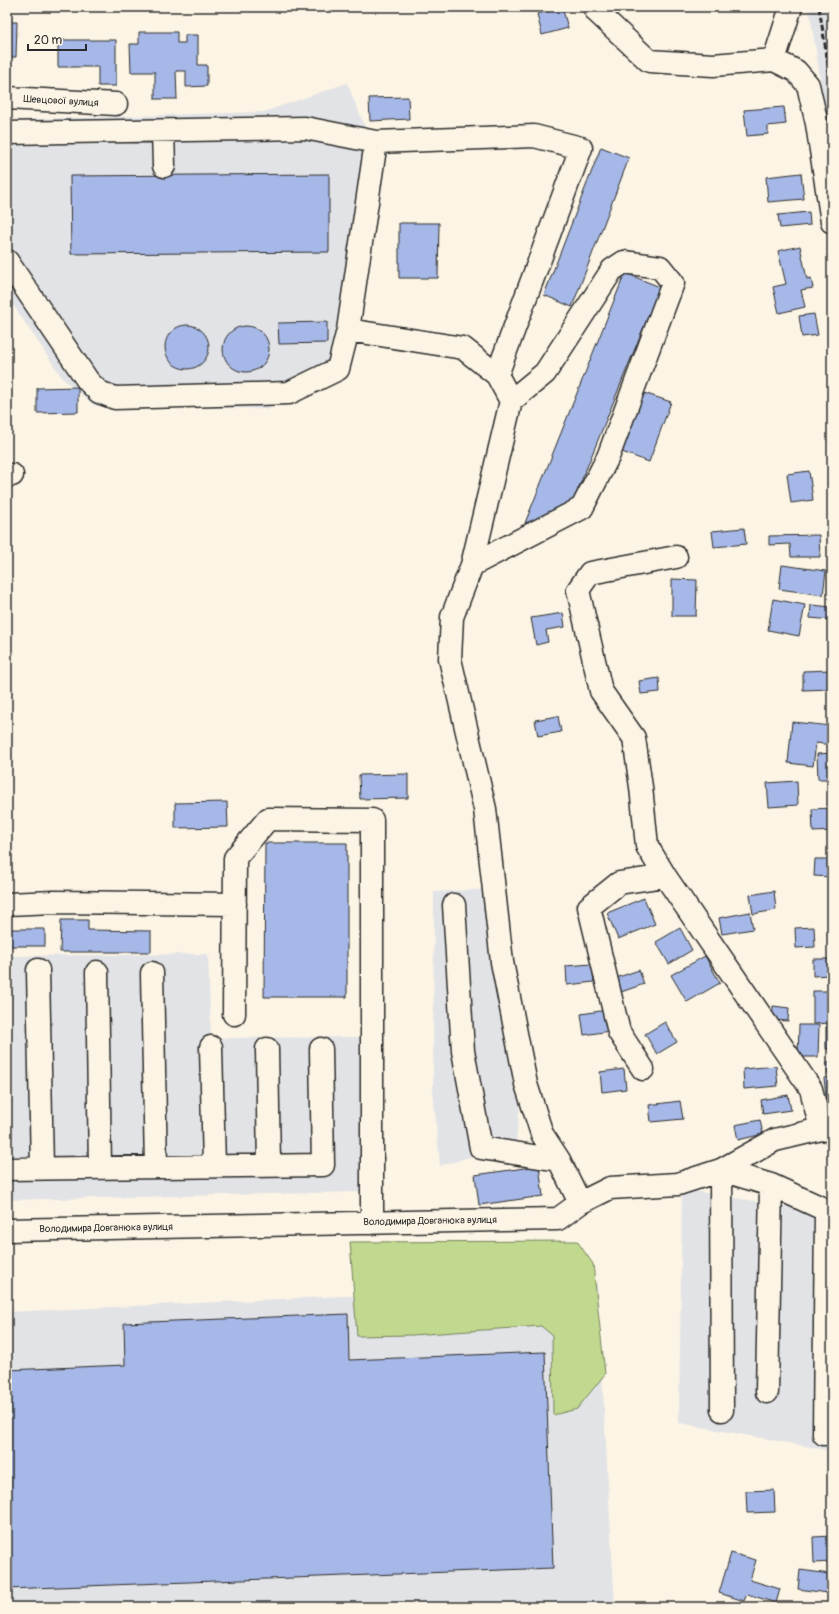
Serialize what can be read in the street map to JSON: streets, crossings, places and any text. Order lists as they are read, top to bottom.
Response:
{
  "streets": {
    "street": ["Шевцової вулиця", "Володимира Довганюка вулиця"]
  },
  "scale_bar": "20 m"
}
